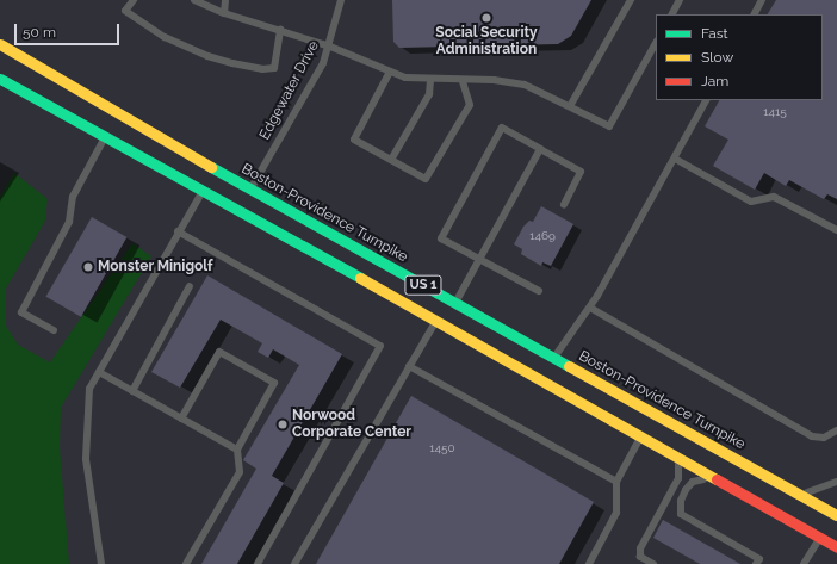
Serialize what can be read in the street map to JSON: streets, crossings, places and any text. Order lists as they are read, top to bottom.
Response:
{
  "streets": {
    "main road": ["Boston-Providence Turnpike", "US 1"],
    "lane": ["Edgewater Drive"]
  },
  "crossings": [
    ["Edgewater Drive", "Boston-Providence Turnpike"]
  ],
  "places": ["Social Security Administration", "Monster Minigolf", "Norwood Corporate Center"],
  "house_numbers": ["1415", "1469", "1450"],
  "legend": ["Fast", "Slow", "Jam"],
  "scale_bar": "50 m"
}
